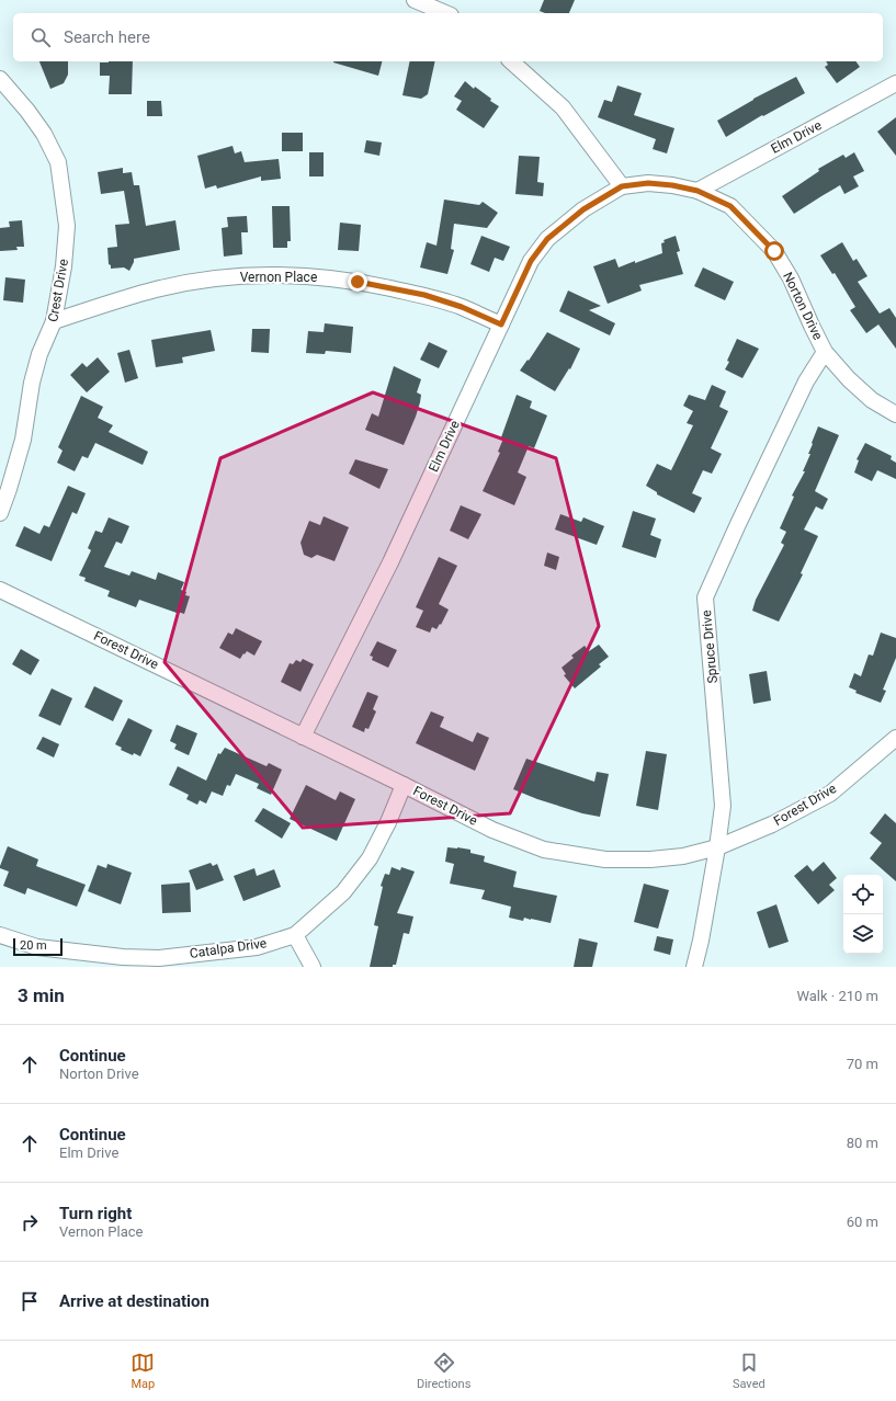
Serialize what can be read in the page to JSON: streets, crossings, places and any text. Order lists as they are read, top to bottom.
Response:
{
  "streets": {
    "street": [
      "Elm Drive",
      "Vernon Place",
      "Crest Drive",
      "Norton Drive",
      "Spruce Drive",
      "Forest Drive",
      "Catalpa Drive"
    ]
  },
  "crossings": [
    ["Elm Drive", "Vernon Place"],
    ["Elm Drive", "Norton Drive"],
    ["Elm Drive", "Forest Drive"],
    ["Vernon Place", "Crest Drive"],
    ["Norton Drive", "Spruce Drive"],
    ["Spruce Drive", "Forest Drive"],
    ["Forest Drive", "Catalpa Drive"]
  ],
  "scale_bar": "20 m",
  "page": {
    "search": "Search here",
    "scale": "20 m",
    "heading": ["3 min", "Walk · 210 m"],
    "list": [
      ["Continue", "Norton Drive", "70 m"],
      ["Continue", "Elm Drive", "80 m"],
      ["Turn right", "Vernon Place", "60 m"],
      "Arrive at destination"
    ],
    "nav": ["Map", "Directions", "Saved"]
  }
}
